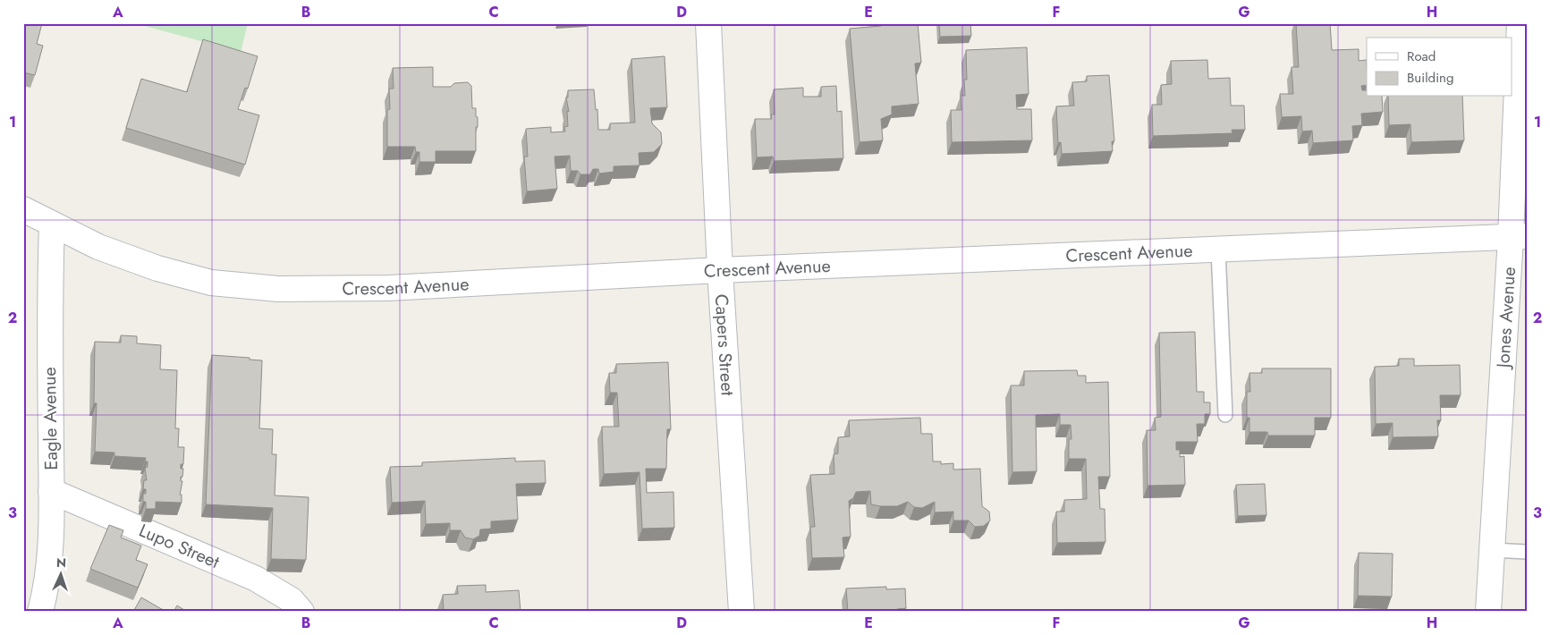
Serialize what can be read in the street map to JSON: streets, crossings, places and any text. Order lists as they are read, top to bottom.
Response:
{
  "streets": {
    "street": [
      "Crescent Avenue",
      "Jones Avenue",
      "Capers Street",
      "Eagle Avenue",
      "Lupo Street"
    ]
  },
  "crossings": [
    ["Crescent Avenue", "Jones Avenue"],
    ["Crescent Avenue", "Capers Street"],
    ["Crescent Avenue", "Eagle Avenue"],
    ["Eagle Avenue", "Lupo Street"]
  ],
  "legend": ["Road", "Building"],
  "north": "top",
  "grid": {
    "columns": [
      "A",
      "B",
      "C",
      "D",
      "E",
      "F",
      "G",
      "H"
    ],
    "rows": ["1", "2", "3"]
  }
}
